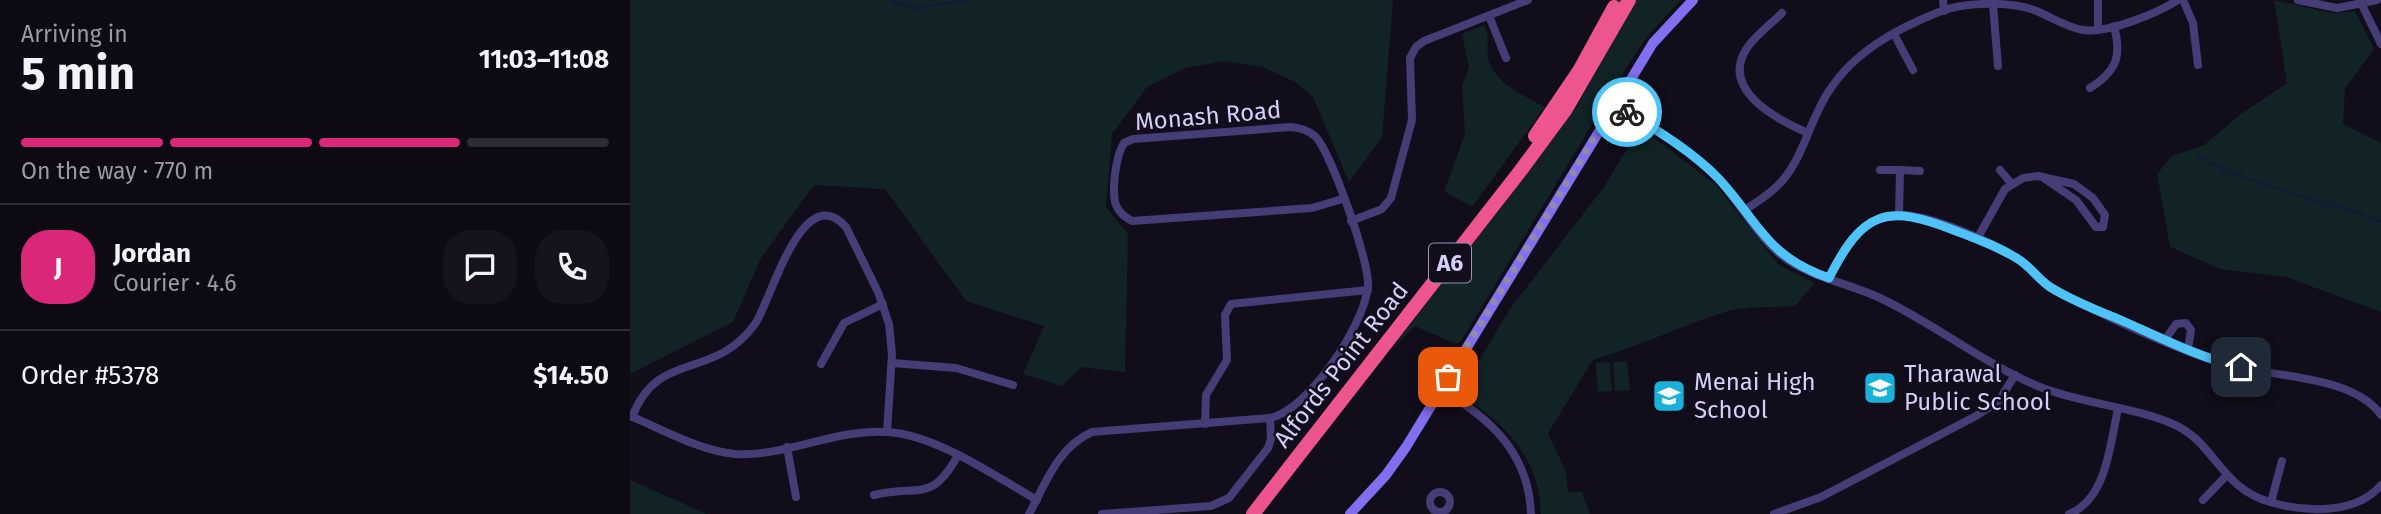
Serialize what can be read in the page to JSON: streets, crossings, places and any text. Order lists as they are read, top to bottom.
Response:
{
  "streets": {
    "highway": ["A6", "Alfords Point Road"],
    "street": ["Monash Road"]
  },
  "places": {
    "school or university": ["Tharawal Public School", "Menai High School"]
  },
  "page": {
    "heading": ["5 min", "Arriving in", "11:03–11:08"],
    "panel": [
      "Jordan",
      "Courier · 4.6",
      "Order #5378",
      "$14.50"
    ],
    "bar": "On the way · 770 m",
    "round": "J"
  }
}
